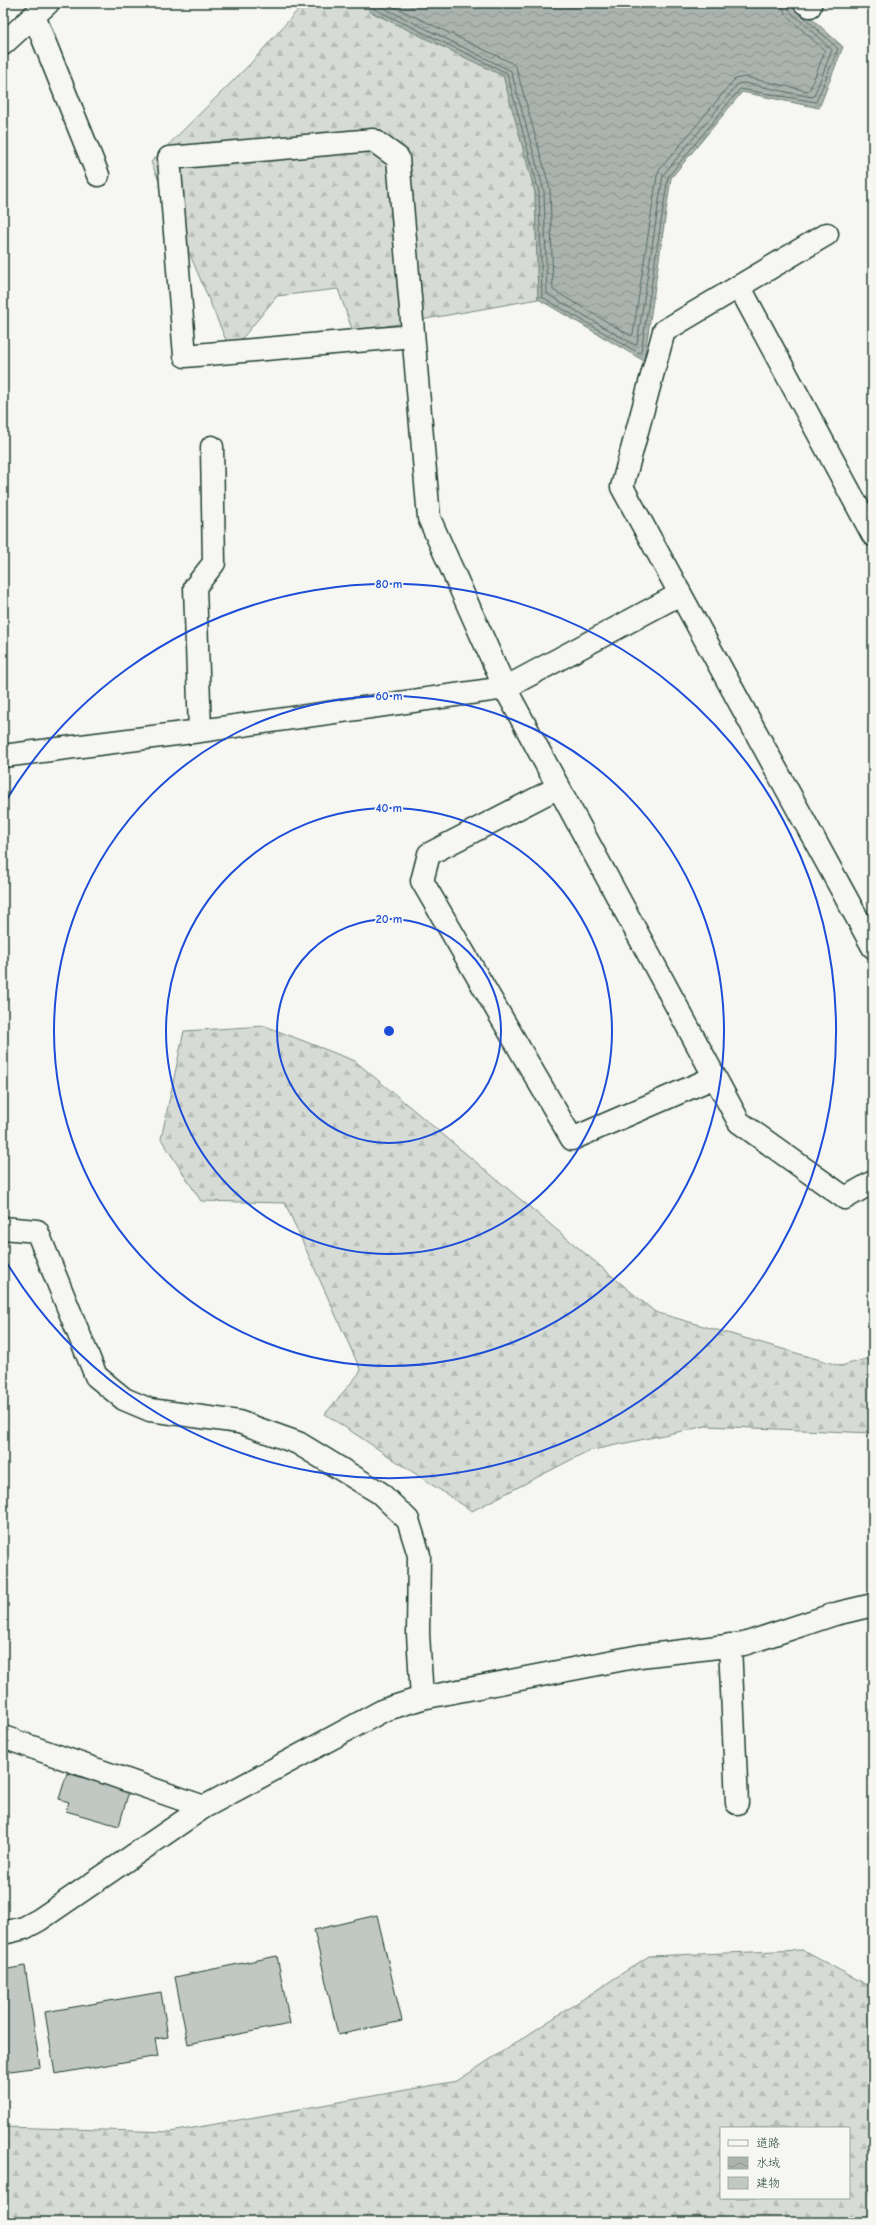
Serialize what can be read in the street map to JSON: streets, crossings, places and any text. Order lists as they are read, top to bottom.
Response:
{
  "legend": ["道路", "水域", "建物"],
  "rings": [
    "80 m",
    "60 m",
    "40 m",
    "20 m"
  ]
}
